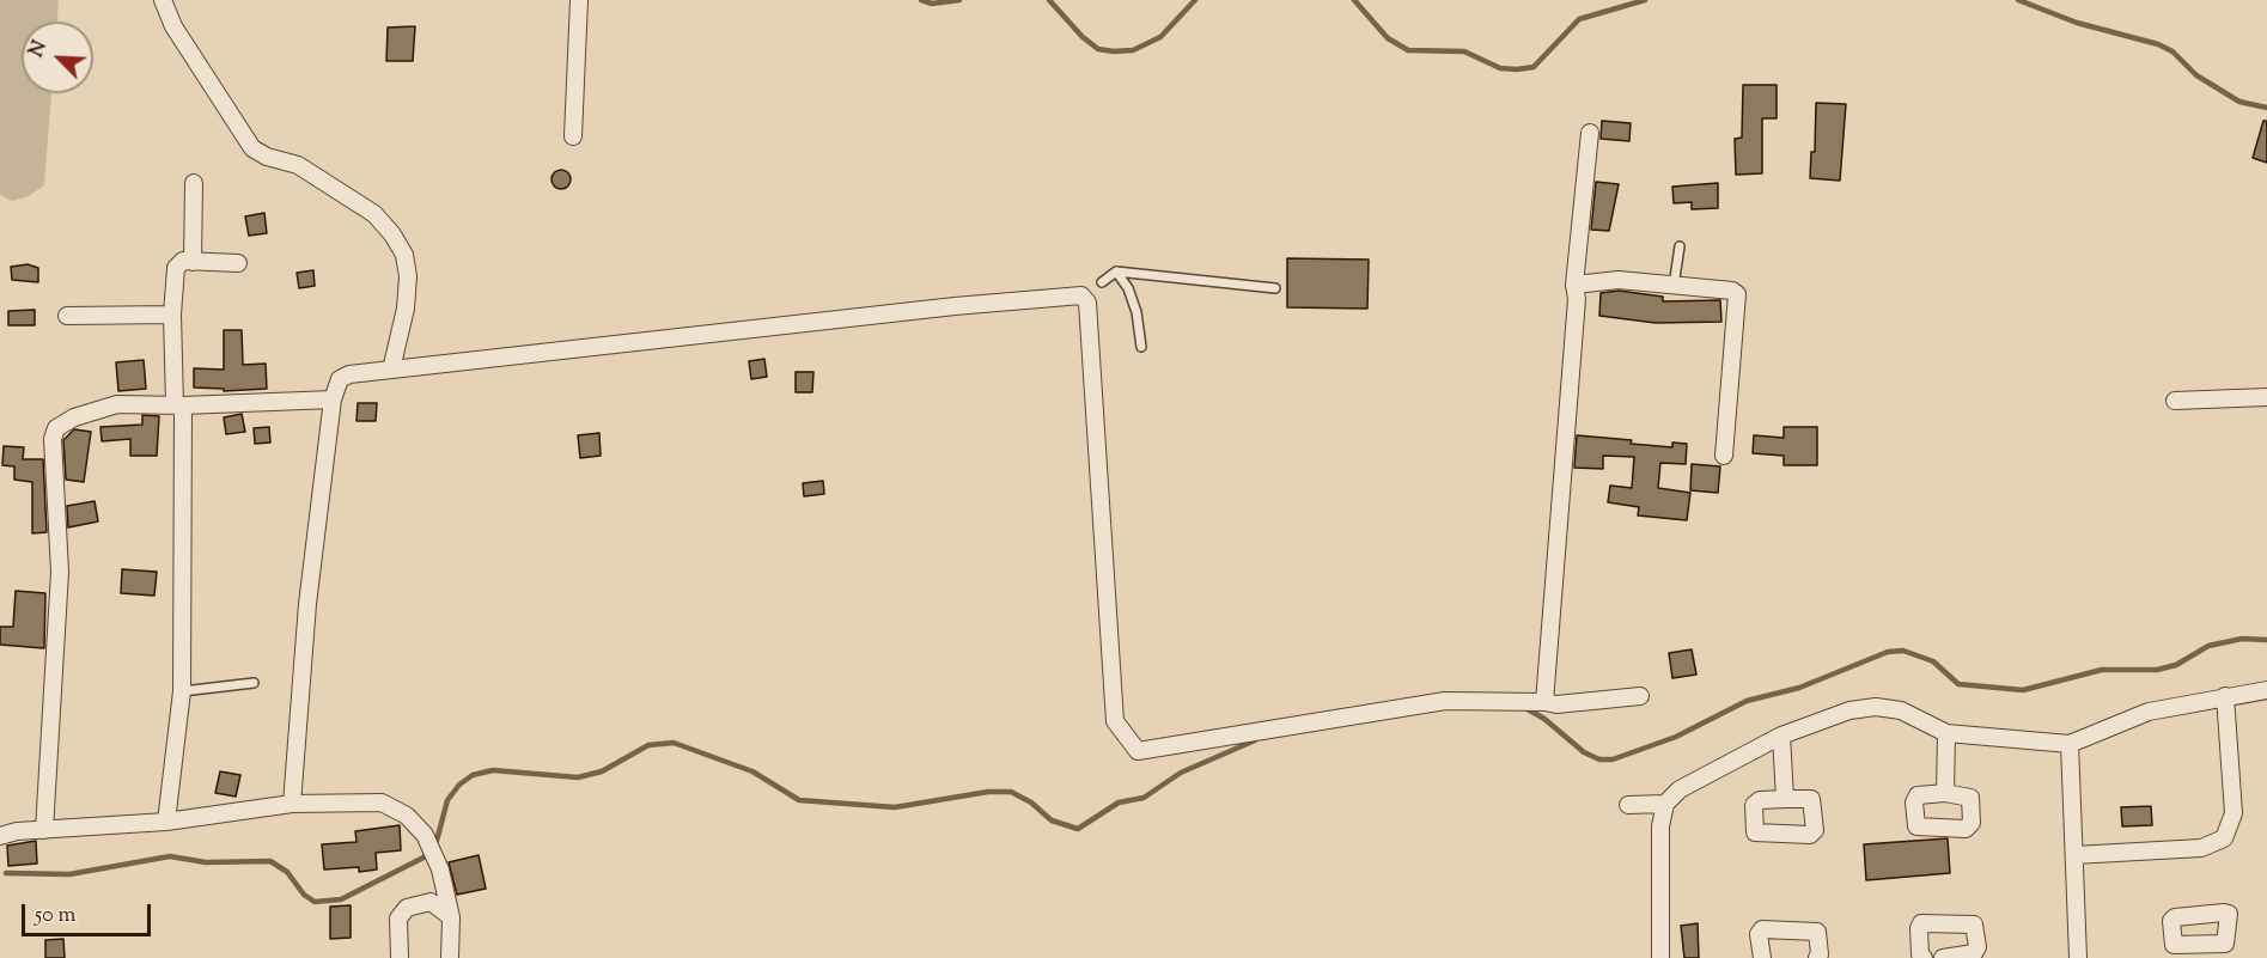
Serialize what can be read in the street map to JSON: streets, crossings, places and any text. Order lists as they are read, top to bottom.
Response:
{
  "scale_bar": "50 m",
  "north": "top left"
}
